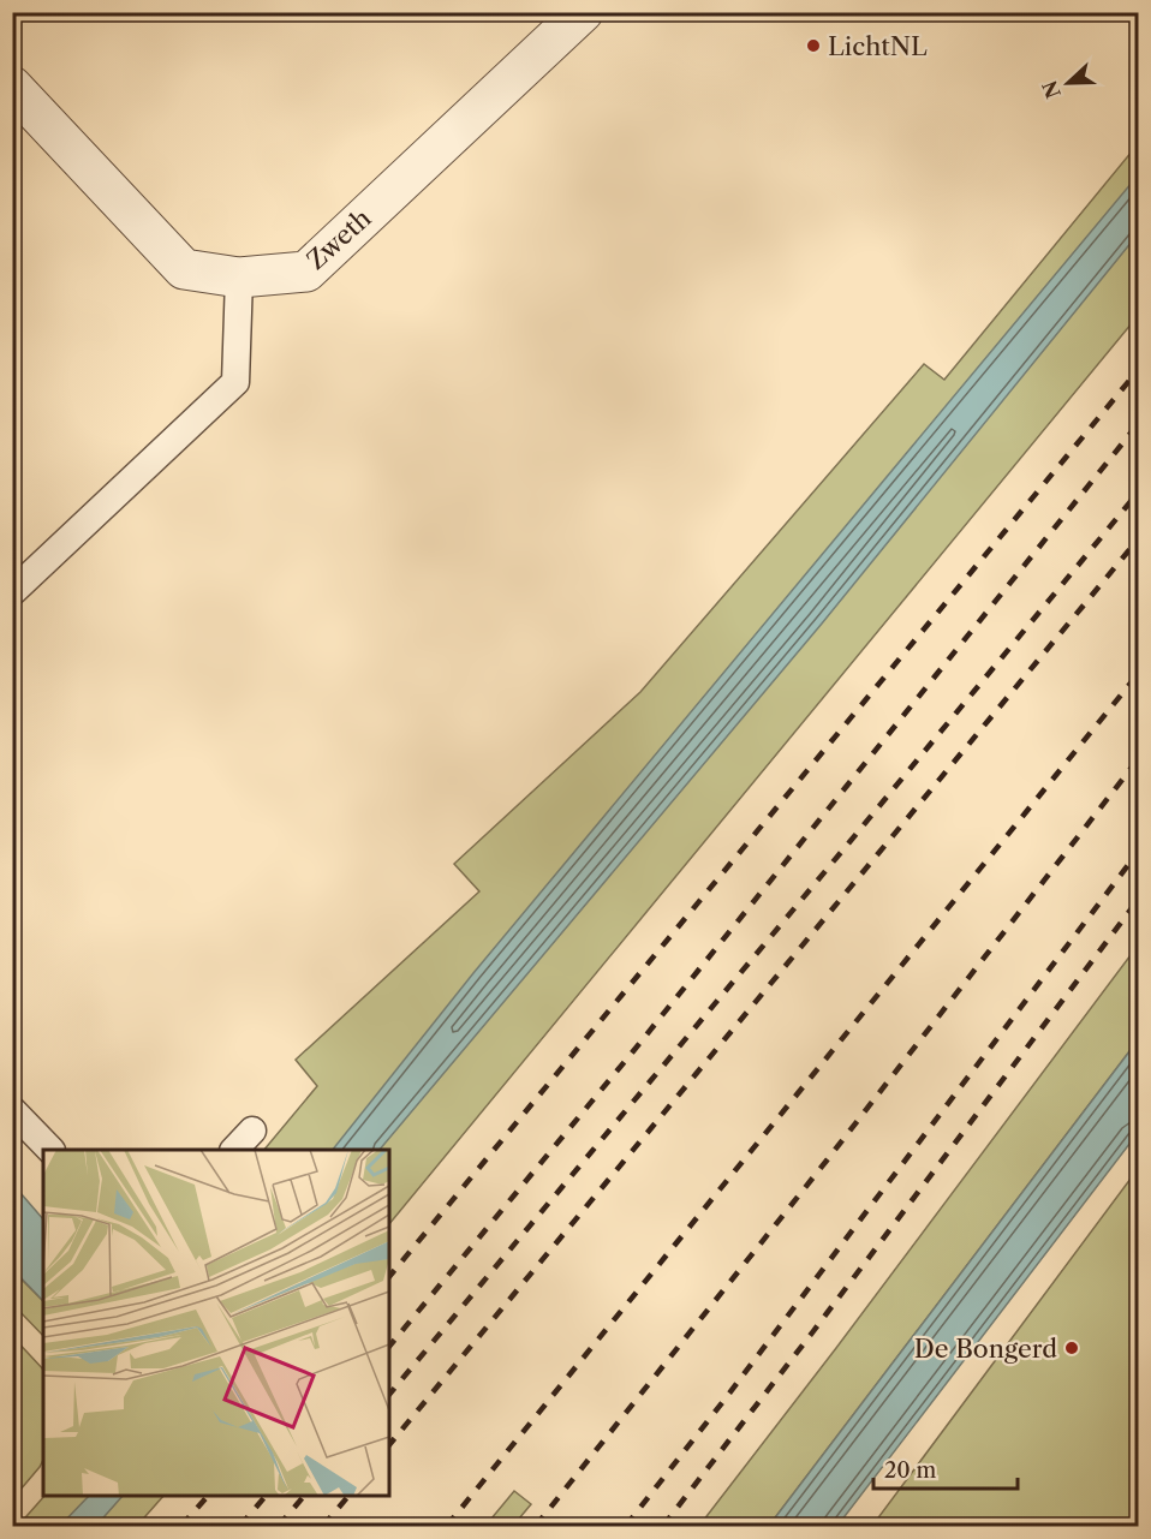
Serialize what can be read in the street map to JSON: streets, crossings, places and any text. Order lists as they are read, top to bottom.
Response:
{
  "streets": {
    "street": ["Zweth"]
  },
  "places": ["LichtNL", "De Bongerd"],
  "scale_bar": "20 m",
  "north": "left"
}
